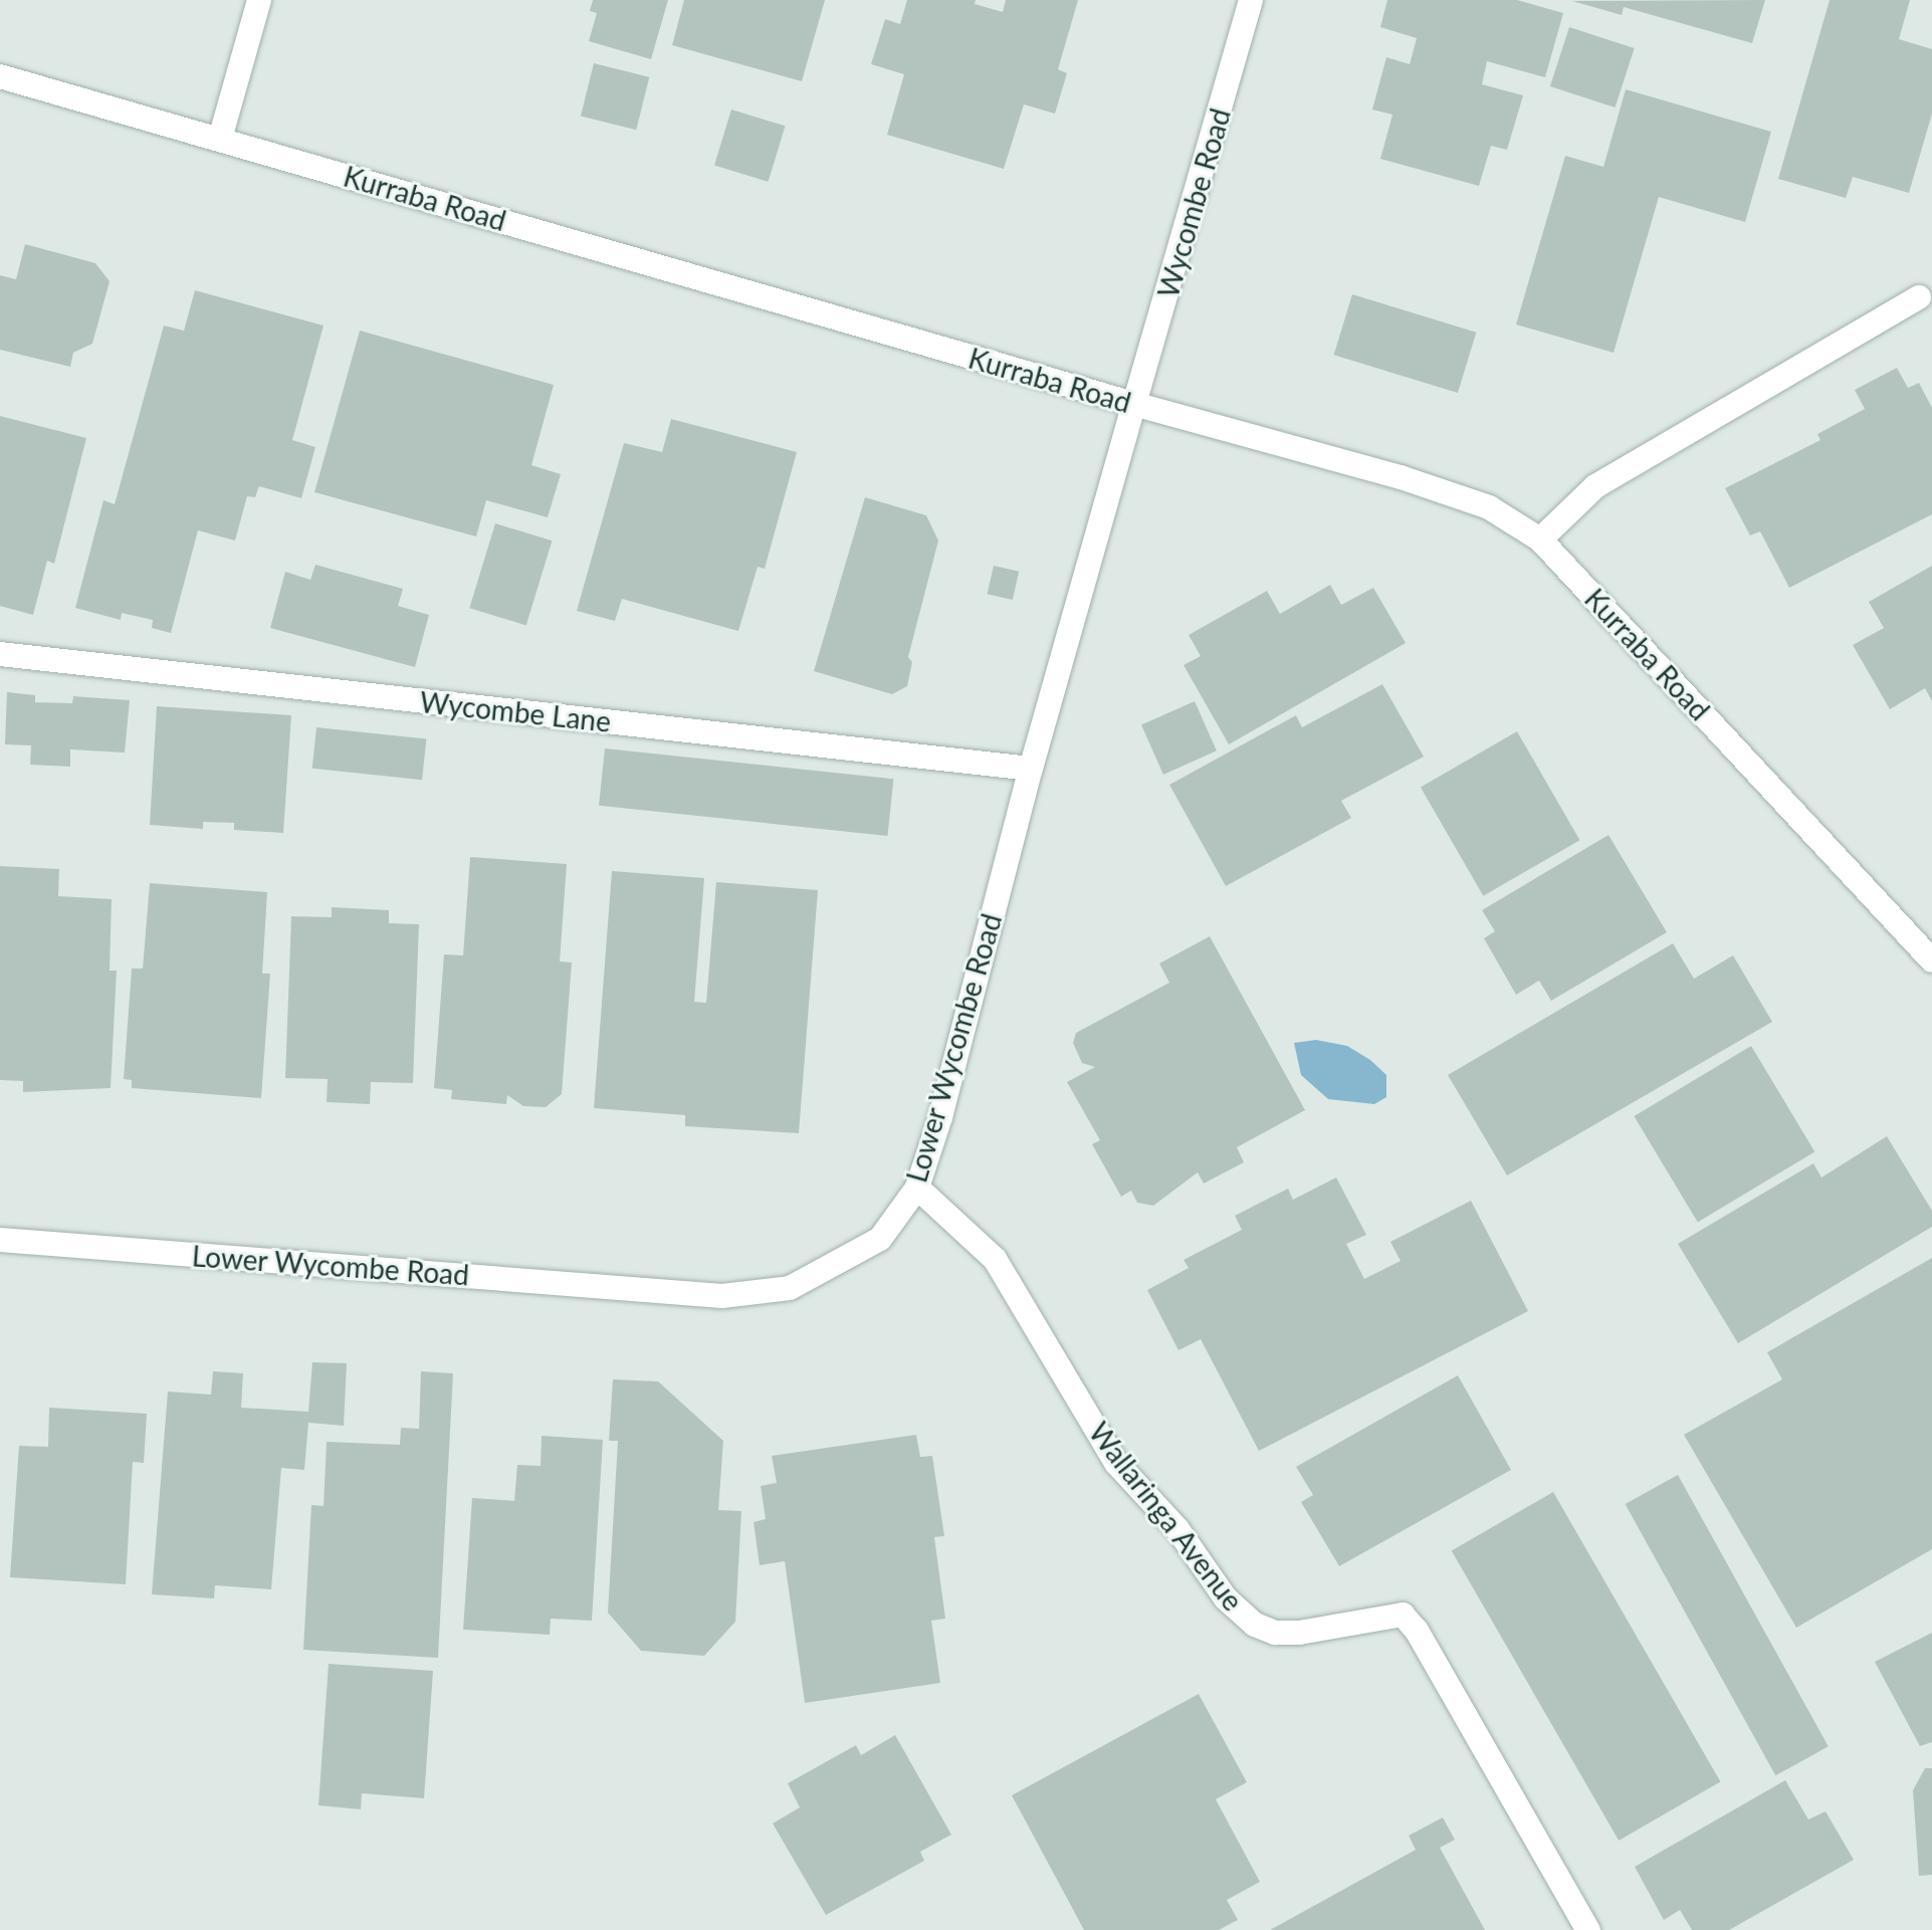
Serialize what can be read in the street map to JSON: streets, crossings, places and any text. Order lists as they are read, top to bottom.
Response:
{
  "streets": {
    "street": [
      "Kurraba Road",
      "Wycombe Road",
      "Wycombe Lane",
      "Lower Wycombe Road",
      "Wallaringa Avenue"
    ]
  },
  "crossings": [
    ["Kurraba Road", "Wycombe Road"],
    ["Kurraba Road", "Lower Wycombe Road"],
    ["Wycombe Road", "Lower Wycombe Road"],
    ["Wycombe Lane", "Lower Wycombe Road"],
    ["Lower Wycombe Road", "Wallaringa Avenue"]
  ]
}
